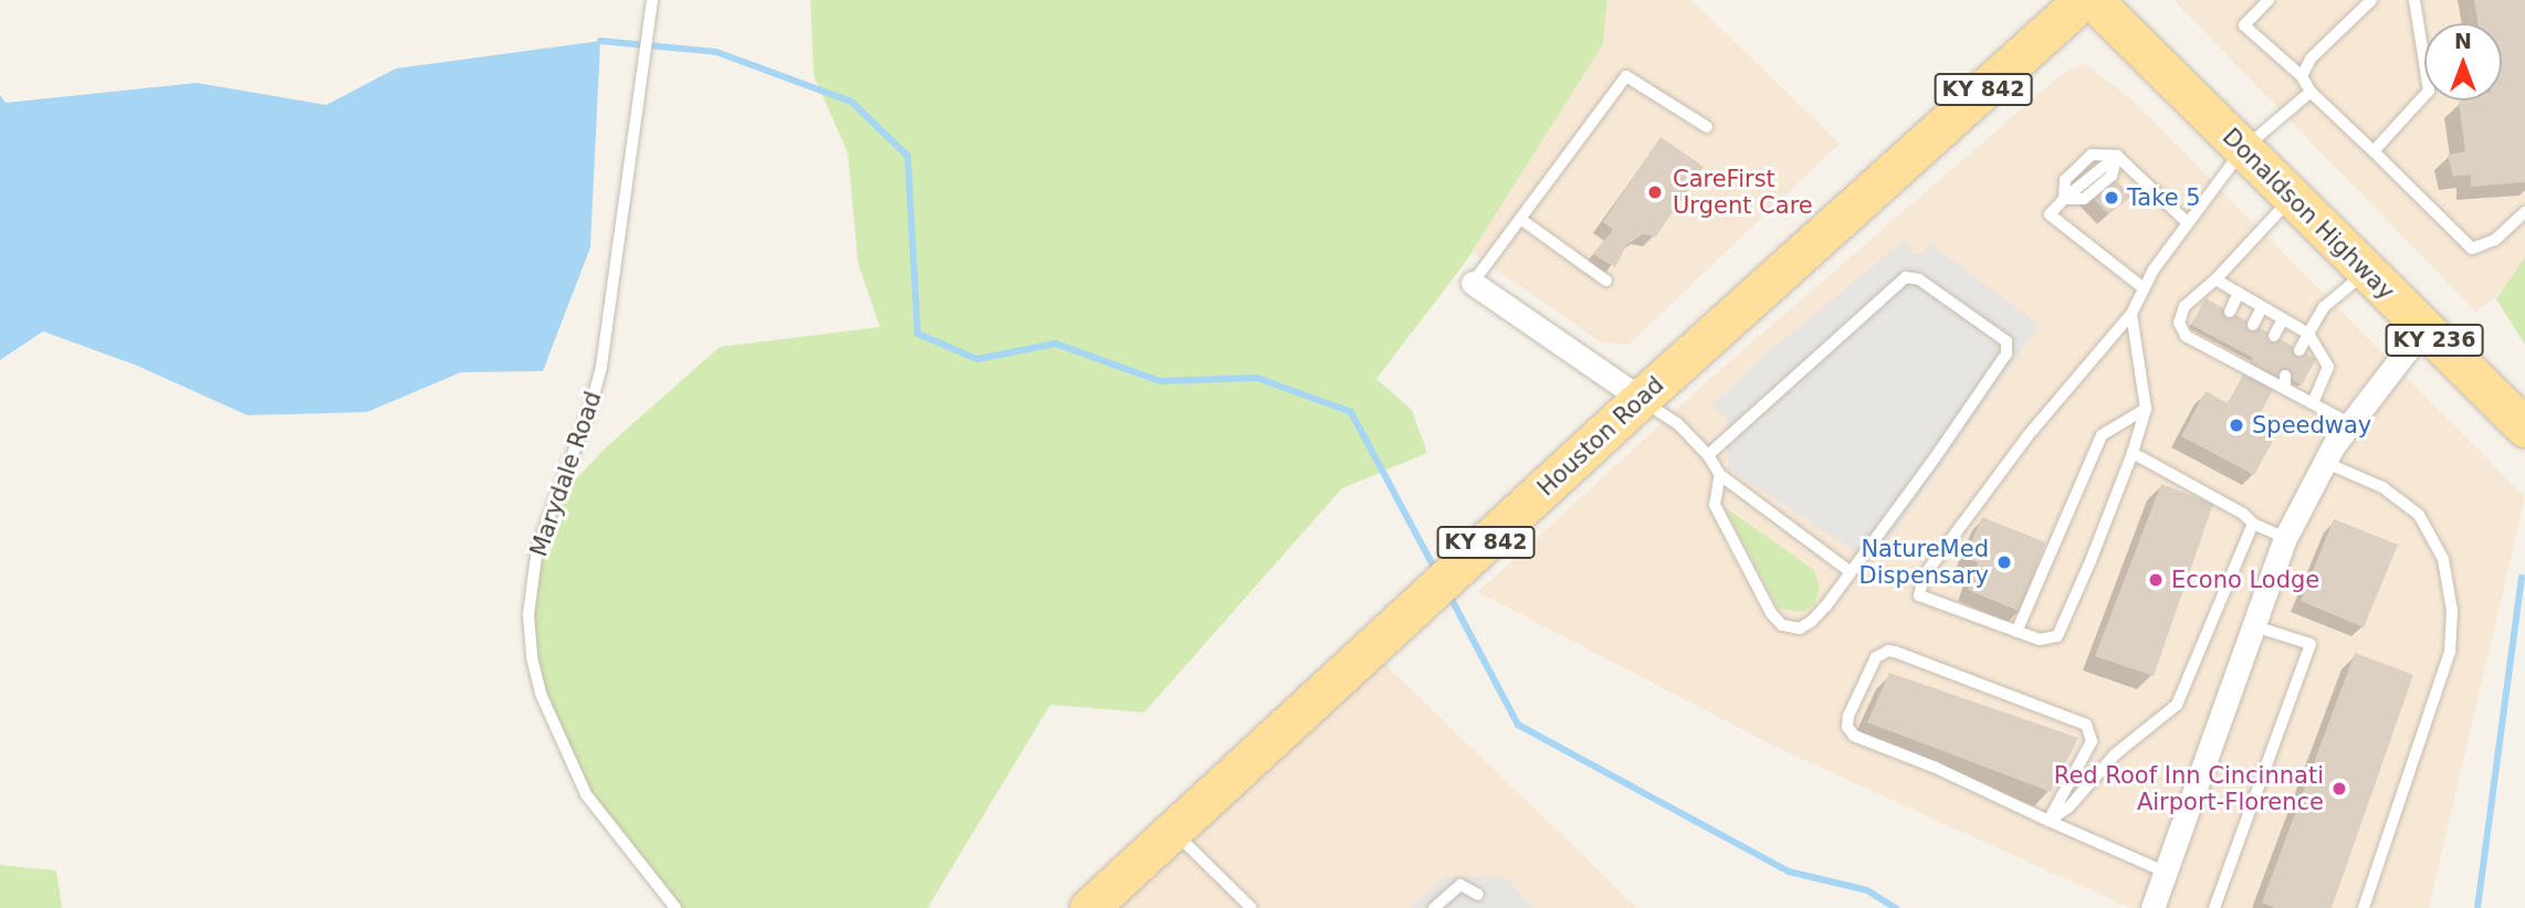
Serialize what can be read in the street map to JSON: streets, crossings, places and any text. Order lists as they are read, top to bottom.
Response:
{
  "streets": {
    "main road": [
      "KY 842",
      "Donaldson Highway",
      "KY 236",
      "Houston Road"
    ],
    "lane": ["Marydale Road"]
  },
  "places": [
    "CareFirst Urgent Care",
    "Take 5",
    "Speedway",
    "NatureMed Dispensary",
    "Econo Lodge",
    "Red Roof Inn Cincinnati Airport-Florence"
  ],
  "north": "top"
}
